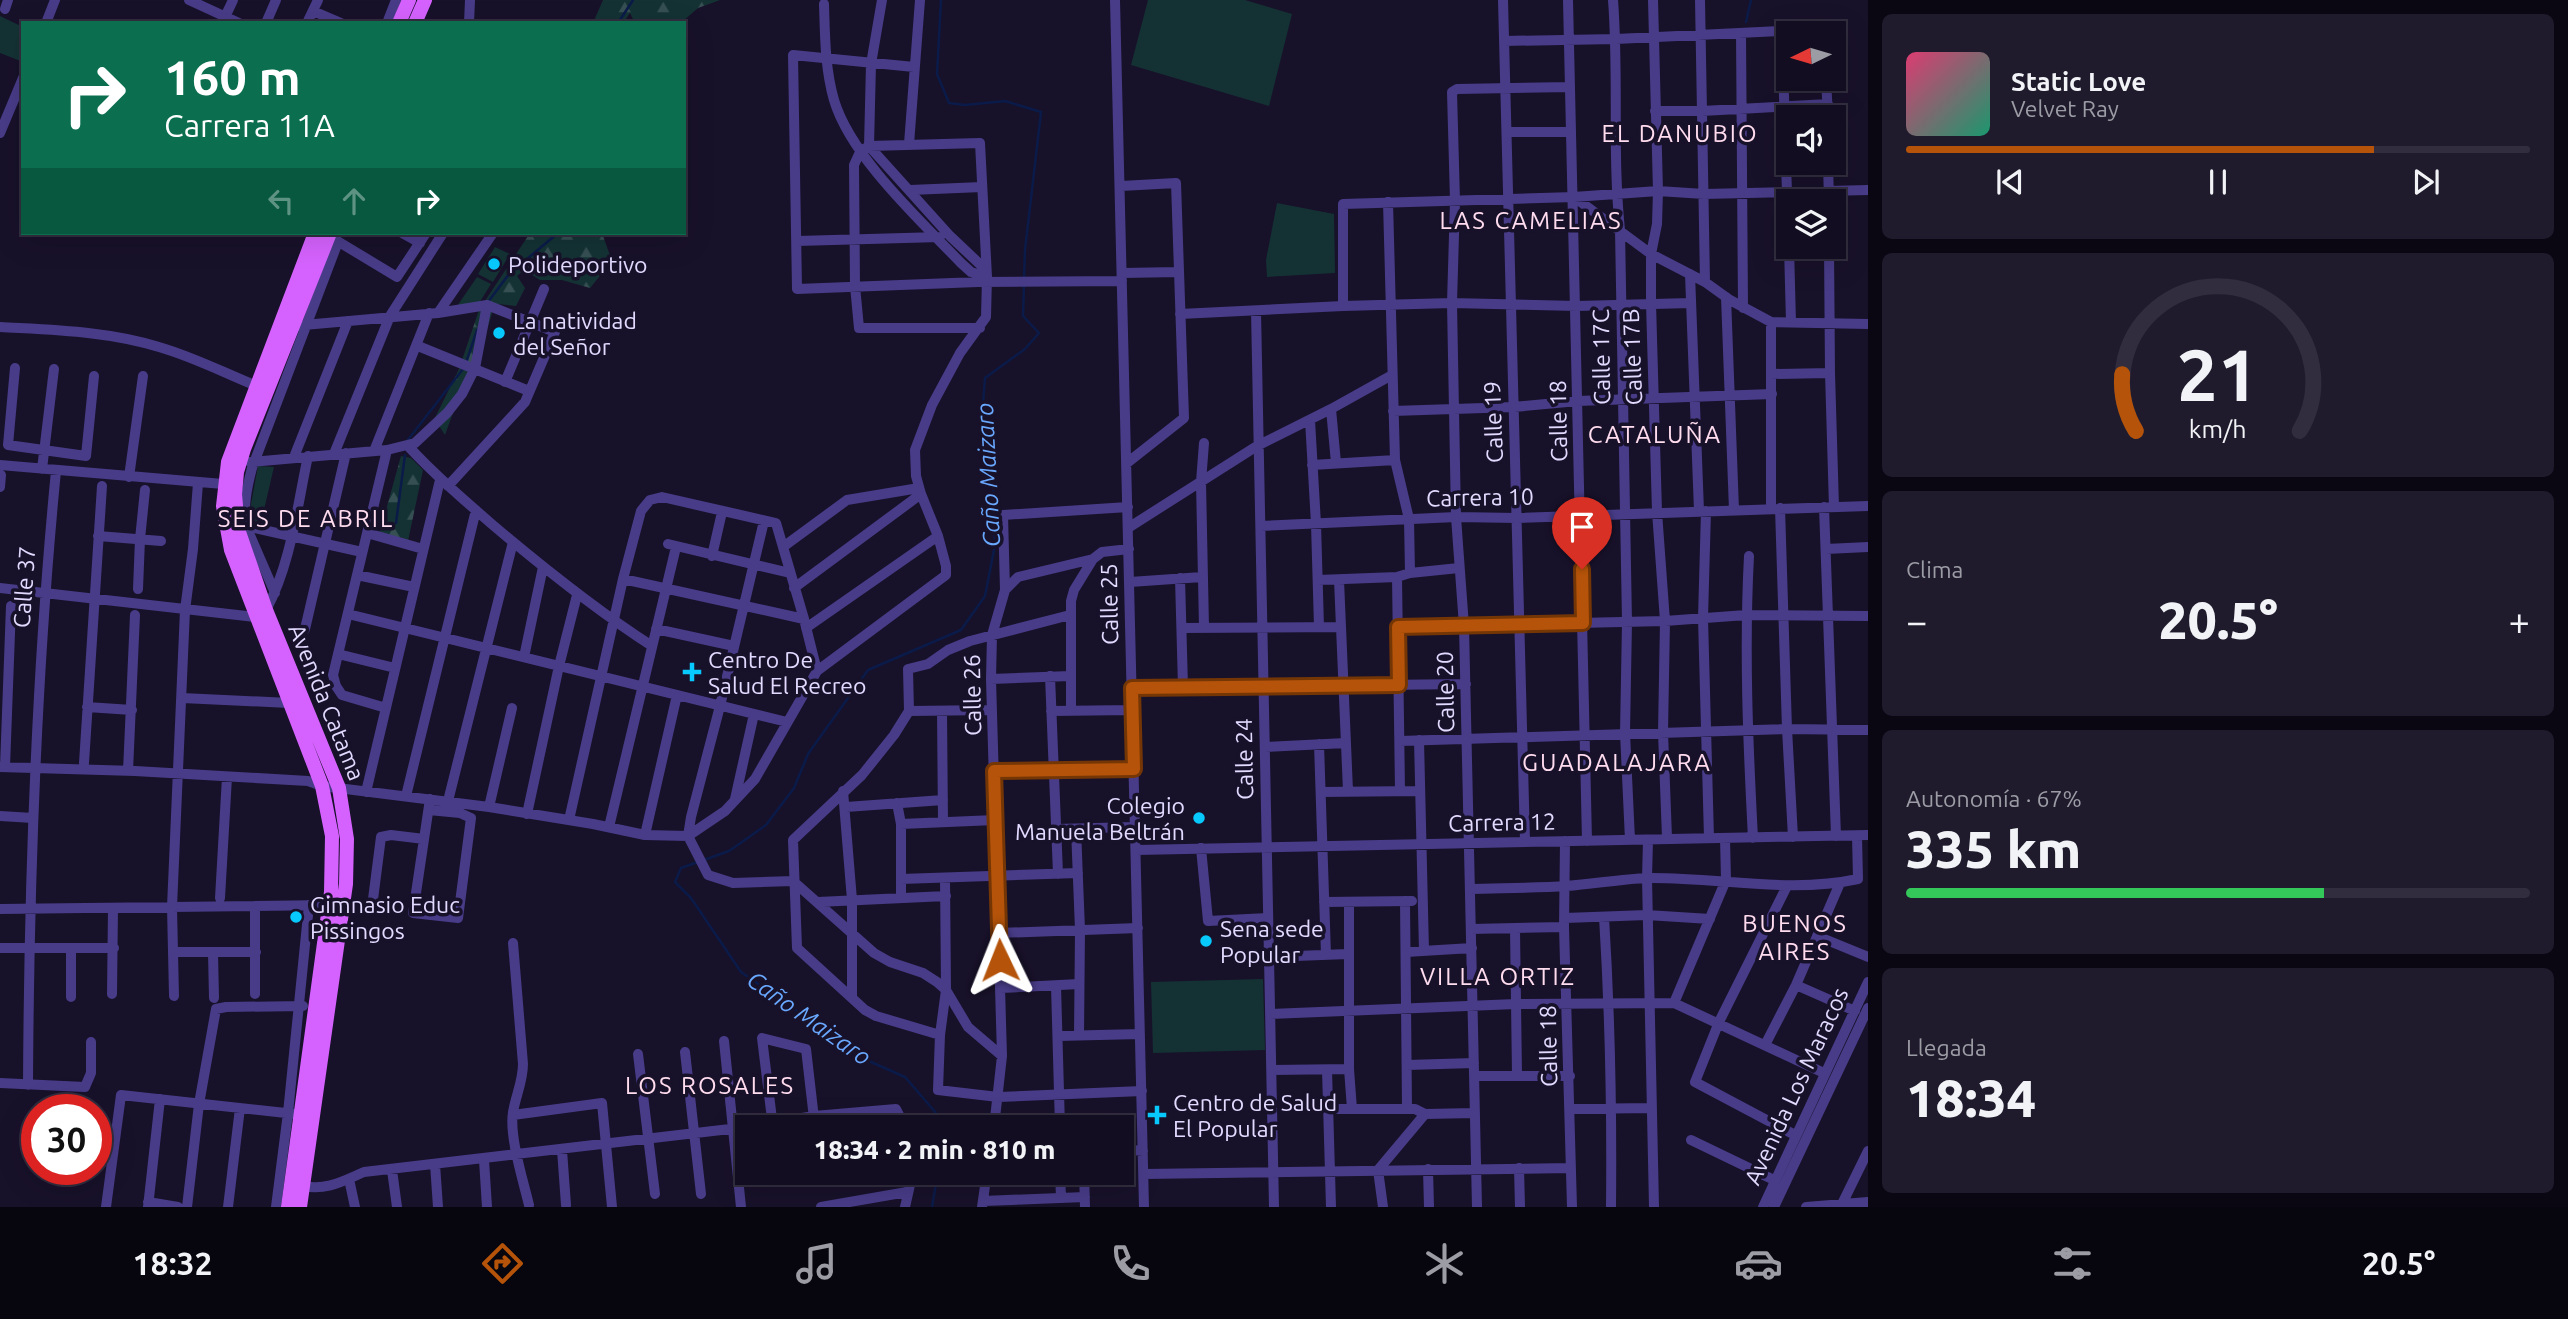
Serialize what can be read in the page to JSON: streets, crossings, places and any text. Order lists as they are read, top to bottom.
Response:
{
  "streets": {
    "main road": ["Avenida Catama"],
    "street": [
      "Calle 17C",
      "Calle 17B",
      "Calle 18",
      "Calle 19",
      "Carrera 10",
      "Calle 37",
      "Calle 25",
      "Calle 20",
      "Calle 26",
      "Calle 24",
      "Carrera 12",
      "Avenida Los Maracos"
    ]
  },
  "crossings": [
    ["Calle 17C", "Carrera 10"],
    ["Calle 17C", "Carrera 12"],
    ["Calle 17B", "Carrera 10"],
    ["Calle 17B", "Carrera 12"],
    ["Calle 18", "Carrera 10"],
    ["Calle 18", "Carrera 12"],
    ["Calle 19", "Carrera 10"],
    ["Calle 19", "Calle 20"],
    ["Calle 19", "Carrera 12"],
    ["Carrera 10", "Calle 20"],
    ["Carrera 10", "Calle 24"],
    ["Calle 25", "Calle 26"],
    ["Calle 25", "Carrera 12"],
    ["Calle 20", "Carrera 12"],
    ["Calle 24", "Carrera 12"]
  ],
  "districts": [
    "EL DANUBIO",
    "LAS CAMELIAS",
    "CATALUÑA",
    "SEIS DE ABRIL",
    "GUADALAJARA",
    "BUENOS AIRES",
    "VILLA ORTIZ",
    "LOS ROSALES"
  ],
  "water": ["Caño Maizaro"],
  "places": {
    "other": [
      "Polideportivo",
      "La natividad del Señor",
      "Colegio Manuela Beltrán",
      "Gimnasio Educ Pissingos",
      "Sena sede Popular"
    ],
    "health": ["Centro De Salud El Recreo", "Centro de Salud El Popular"]
  },
  "north": "left",
  "page": {
    "turn": ["160 m", "Carrera 11A"],
    "song": ["Static Love", "Velvet Ray"],
    "tile": [
      "Clima",
      ["Autonomía · 67%", "335 km"],
      ["Llegada", "18:34"]
    ],
    "heat": ["−", "20.5°", "+"],
    "limit": "30",
    "trip": "18:34 · 2 min · 810 m",
    "tabs": ["18:32", "20.5°"],
    "gauge": ["21", "km/h"]
  }
}
